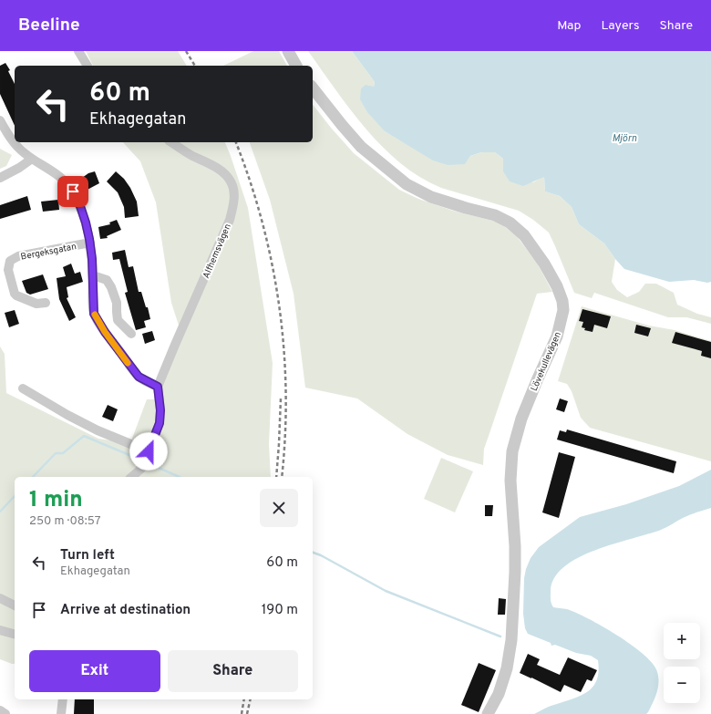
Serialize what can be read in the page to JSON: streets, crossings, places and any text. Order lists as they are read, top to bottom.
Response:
{
  "streets": {
    "street": ["Bergeksgatan", "Alfhemsvägen", "Lövekullevägen"]
  },
  "water": ["Mjörn"],
  "page": {
    "header": "Beeline",
    "nav": ["Map", "Layers", "Share"],
    "turn": ["60 m", "Ekhagegatan"],
    "heading": ["1 min", "250 m · 08:57"],
    "list": [
      {
        "name": "Turn left",
        "note": "Ekhagegatan",
        "value": "60 m"
      },
      {
        "name": "Arrive at destination",
        "value": "190 m"
      }
    ],
    "map_buttons": ["+", "−"],
    "buttons": ["Exit", "Share"]
  }
}
